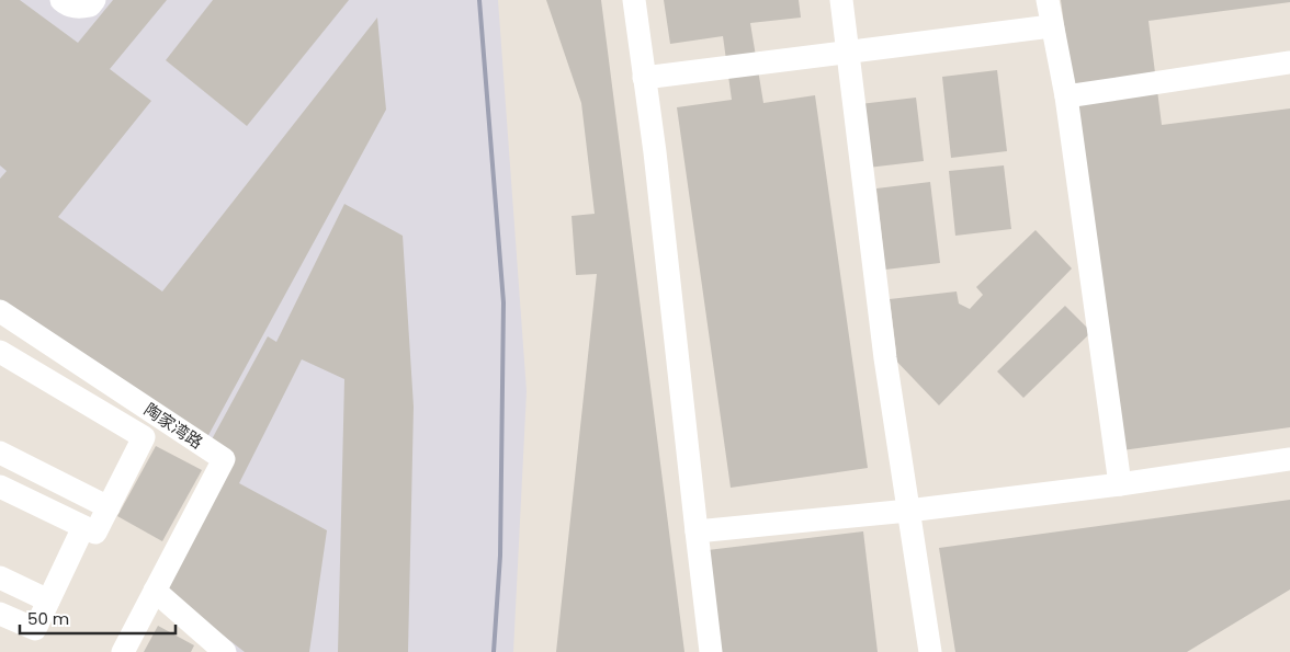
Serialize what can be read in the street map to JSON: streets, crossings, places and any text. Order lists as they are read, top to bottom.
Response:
{
  "streets": {
    "street": ["陶家湾路"]
  },
  "scale_bar": "50 m"
}
